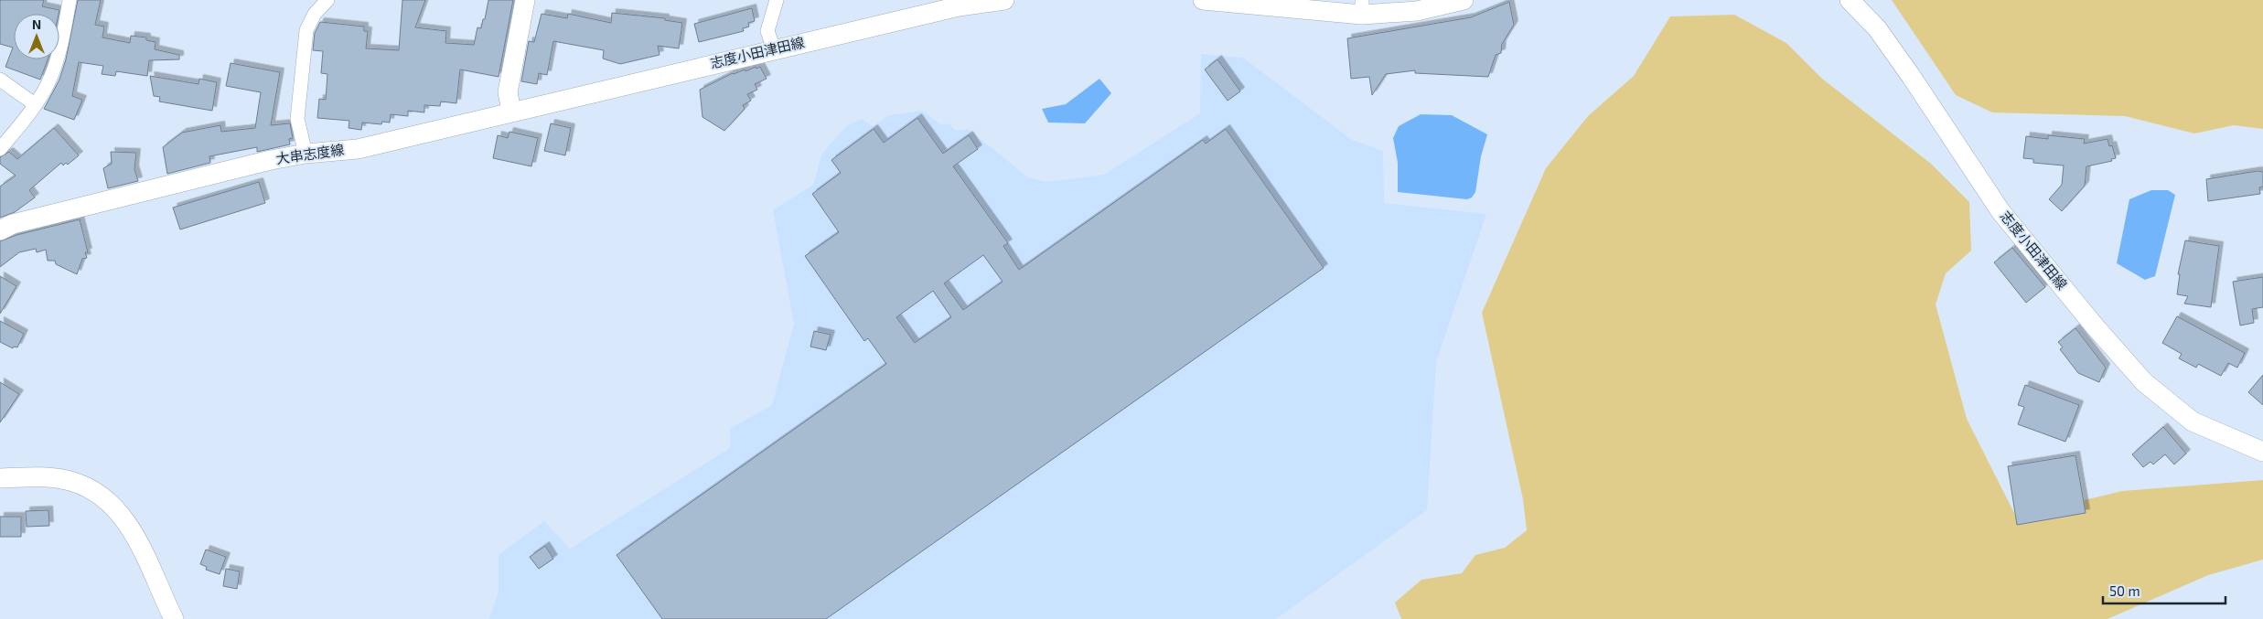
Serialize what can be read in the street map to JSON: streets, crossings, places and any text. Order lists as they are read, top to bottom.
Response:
{
  "streets": {
    "main road": ["志度小田津田線", "大串志度線"]
  },
  "crossings": [
    ["志度小田津田線", "大串志度線"]
  ],
  "scale_bar": "50 m",
  "north": "top"
}
